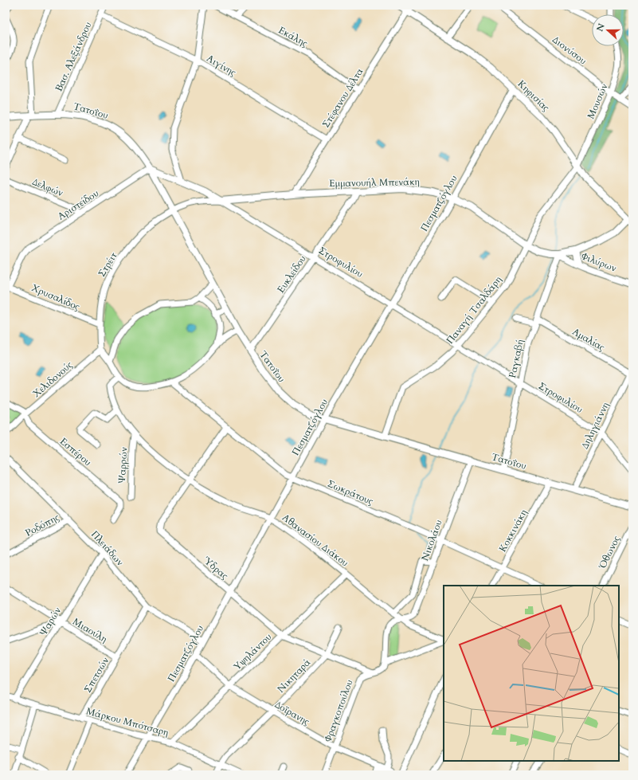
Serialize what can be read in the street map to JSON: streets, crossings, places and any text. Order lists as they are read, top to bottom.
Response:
{
  "streets": {
    "main road": [
      "Κηφισίας",
      "Τατοΐου",
      "Εμμανουήλ Μπενάκη",
      "Στροφυλίου"
    ],
    "street": [
      "Εκάλης",
      "Διονύσου",
      "Βασ. Αλεξάνδρου",
      "Αιγίνης",
      "Στέφανου Δέλτα",
      "Μουσών",
      "Δελφών",
      "Πεσματζόγλου",
      "Αριστείδου",
      "Φιλύρων",
      "Στρέιτ",
      "Ευκλείδου",
      "Χρυσαλίδος",
      "Παναγή Τσαλδάρη",
      "Αμαλίας",
      "Ραγκαβή",
      "Χελιδονούς",
      "Δηληγιάννη",
      "Εσπέρου",
      "Ψαρρών",
      "Σωκράτους",
      "Ροδόπης",
      "Κοκκινάκη",
      "Αθανασίου Διάκου",
      "Νικολάου",
      "Πλειάδων",
      "Όθωνος",
      "Ύδρας",
      "Ψαρών",
      "Μιαούλη",
      "Υψηλάντου",
      "Σπετσών",
      "Νικηταρά",
      "Φραγκοπούλου",
      "Δοϊρανης",
      "Μάρκου Μπότσαρη"
    ]
  },
  "crossings": [
    ["Εκάλης", "Στέφανου Δέλτα"],
    ["Διονύσου", "Μουσών"],
    ["Βασ. Αλεξάνδρου", "Αιγίνης"],
    ["Βασ. Αλεξάνδρου", "Τατοΐου"],
    ["Αιγίνης", "Στέφανου Δέλτα"],
    ["Κηφισίας", "Στέφανου Δέλτα"],
    ["Κηφισίας", "Μουσών"],
    ["Κηφισίας", "Εμμανουήλ Μπενάκη"],
    ["Κηφισίας", "Πεσματζόγλου"],
    ["Κηφισίας", "Παναγή Τσαλδάρη"],
    ["Στέφανου Δέλτα", "Εμμανουήλ Μπενάκη"],
    ["Μουσών", "Παναγή Τσαλδάρη"],
    ["Τατοΐου", "Εμμανουήλ Μπενάκη"],
    ["Τατοΐου", "Πεσματζόγλου"],
    ["Τατοΐου", "Αριστείδου"],
    ["Τατοΐου", "Στρέιτ"],
    ["Τατοΐου", "Ευκλείδου"],
    ["Τατοΐου", "Παναγή Τσαλδάρη"],
    ["Τατοΐου", "Ραγκαβή"],
    ["Τατοΐου", "Δηληγιάννη"],
    ["Τατοΐου", "Κοκκινάκη"],
    ["Τατοΐου", "Νικολάου"],
    ["Εμμανουήλ Μπενάκη", "Πεσματζόγλου"],
    ["Εμμανουήλ Μπενάκη", "Στροφυλίου"],
    ["Εμμανουήλ Μπενάκη", "Φιλύρων"],
    ["Εμμανουήλ Μπενάκη", "Στρέιτ"],
    ["Εμμανουήλ Μπενάκη", "Ευκλείδου"],
    ["Εμμανουήλ Μπενάκη", "Παναγή Τσαλδάρη"],
    ["Εμμανουήλ Μπενάκη", "Ραγκαβή"],
    ["Δελφών", "Αριστείδου"],
    ["Πεσματζόγλου", "Στροφυλίου"],
    ["Πεσματζόγλου", "Σωκράτους"],
    ["Πεσματζόγλου", "Αθανασίου Διάκου"],
    ["Πεσματζόγλου", "Πλειάδων"],
    ["Πεσματζόγλου", "Ύδρας"],
    ["Πεσματζόγλου", "Δοϊρανης"],
    ["Πεσματζόγλου", "Μάρκου Μπότσαρη"],
    ["Αριστείδου", "Χρυσαλίδος"],
    ["Στροφυλίου", "Ευκλείδου"],
    ["Στροφυλίου", "Παναγή Τσαλδάρη"],
    ["Στροφυλίου", "Ραγκαβή"],
    ["Στροφυλίου", "Δηληγιάννη"],
    ["Φιλύρων", "Ραγκαβή"],
    ["Στρέιτ", "Χρυσαλίδος"],
    ["Στρέιτ", "Χελιδονούς"],
    ["Αμαλίας", "Ραγκαβή"],
    ["Αμαλίας", "Δηληγιάννη"],
    ["Χελιδονούς", "Εσπέρου"],
    ["Ψαρρών", "Αθανασίου Διάκου"],
    ["Σωκράτους", "Κοκκινάκη"],
    ["Σωκράτους", "Αθανασίου Διάκου"],
    ["Σωκράτους", "Νικολάου"],
    ["Σωκράτους", "Ύδρας"],
    ["Ροδόπης", "Πλειάδων"],
    ["Αθανασίου Διάκου", "Νικολάου"],
    ["Αθανασίου Διάκου", "Ύδρας"],
    ["Αθανασίου Διάκου", "Υψηλάντου"],
    ["Πλειάδων", "Ψαρών"],
    ["Πλειάδων", "Σπετσών"],
    ["Ύδρας", "Υψηλάντου"],
    ["Ύδρας", "Νικηταρά"],
    ["Ύδρας", "Φραγκοπούλου"],
    ["Ψαρών", "Μιαούλη"],
    ["Ψαρών", "Μάρκου Μπότσαρη"],
    ["Μιαούλη", "Σπετσών"],
    ["Υψηλάντου", "Δοϊρανης"],
    ["Υψηλάντου", "Μάρκου Μπότσαρη"],
    ["Σπετσών", "Μάρκου Μπότσαρη"],
    ["Νικηταρά", "Δοϊρανης"],
    ["Νικηταρά", "Μάρκου Μπότσαρη"],
    ["Φραγκοπούλου", "Δοϊρανης"]
  ],
  "north": "left"
}
